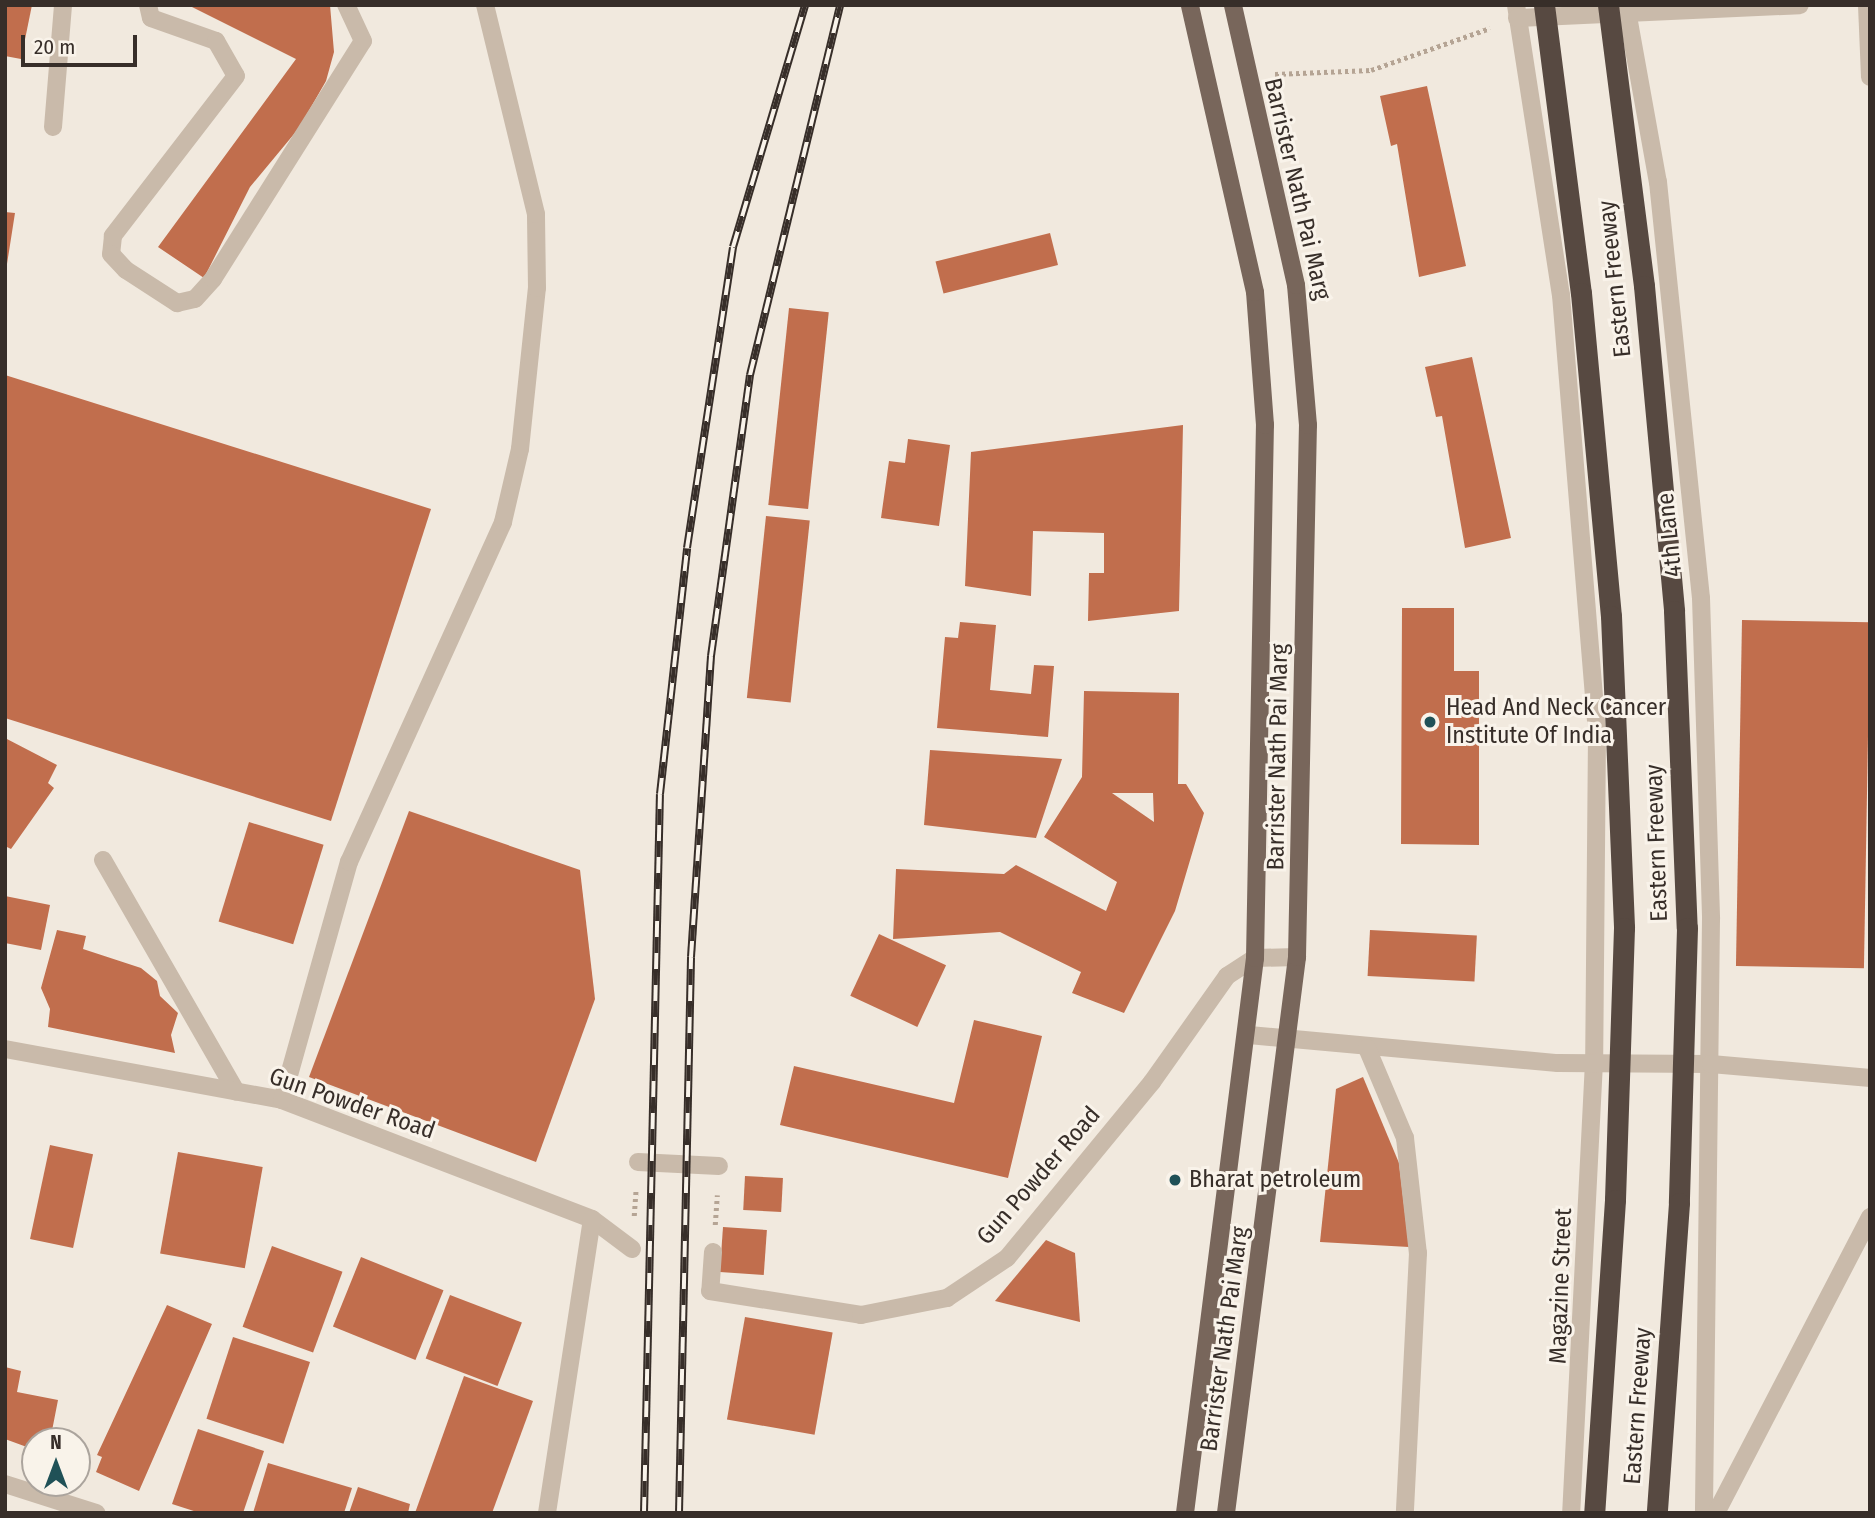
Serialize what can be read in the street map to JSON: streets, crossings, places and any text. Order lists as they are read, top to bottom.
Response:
{
  "streets": {
    "highway": ["Eastern Freeway"],
    "main road": ["Barrister Nath Pai Marg"],
    "street": ["4th Lane", "Gun Powder Road", "Magazine Street"]
  },
  "crossings": [
    ["Barrister Nath Pai Marg", "Gun Powder Road"]
  ],
  "places": ["Head And Neck Cancer Institute Of India", "Bharat petroleum"],
  "scale_bar": "20 m",
  "north": "top"
}
